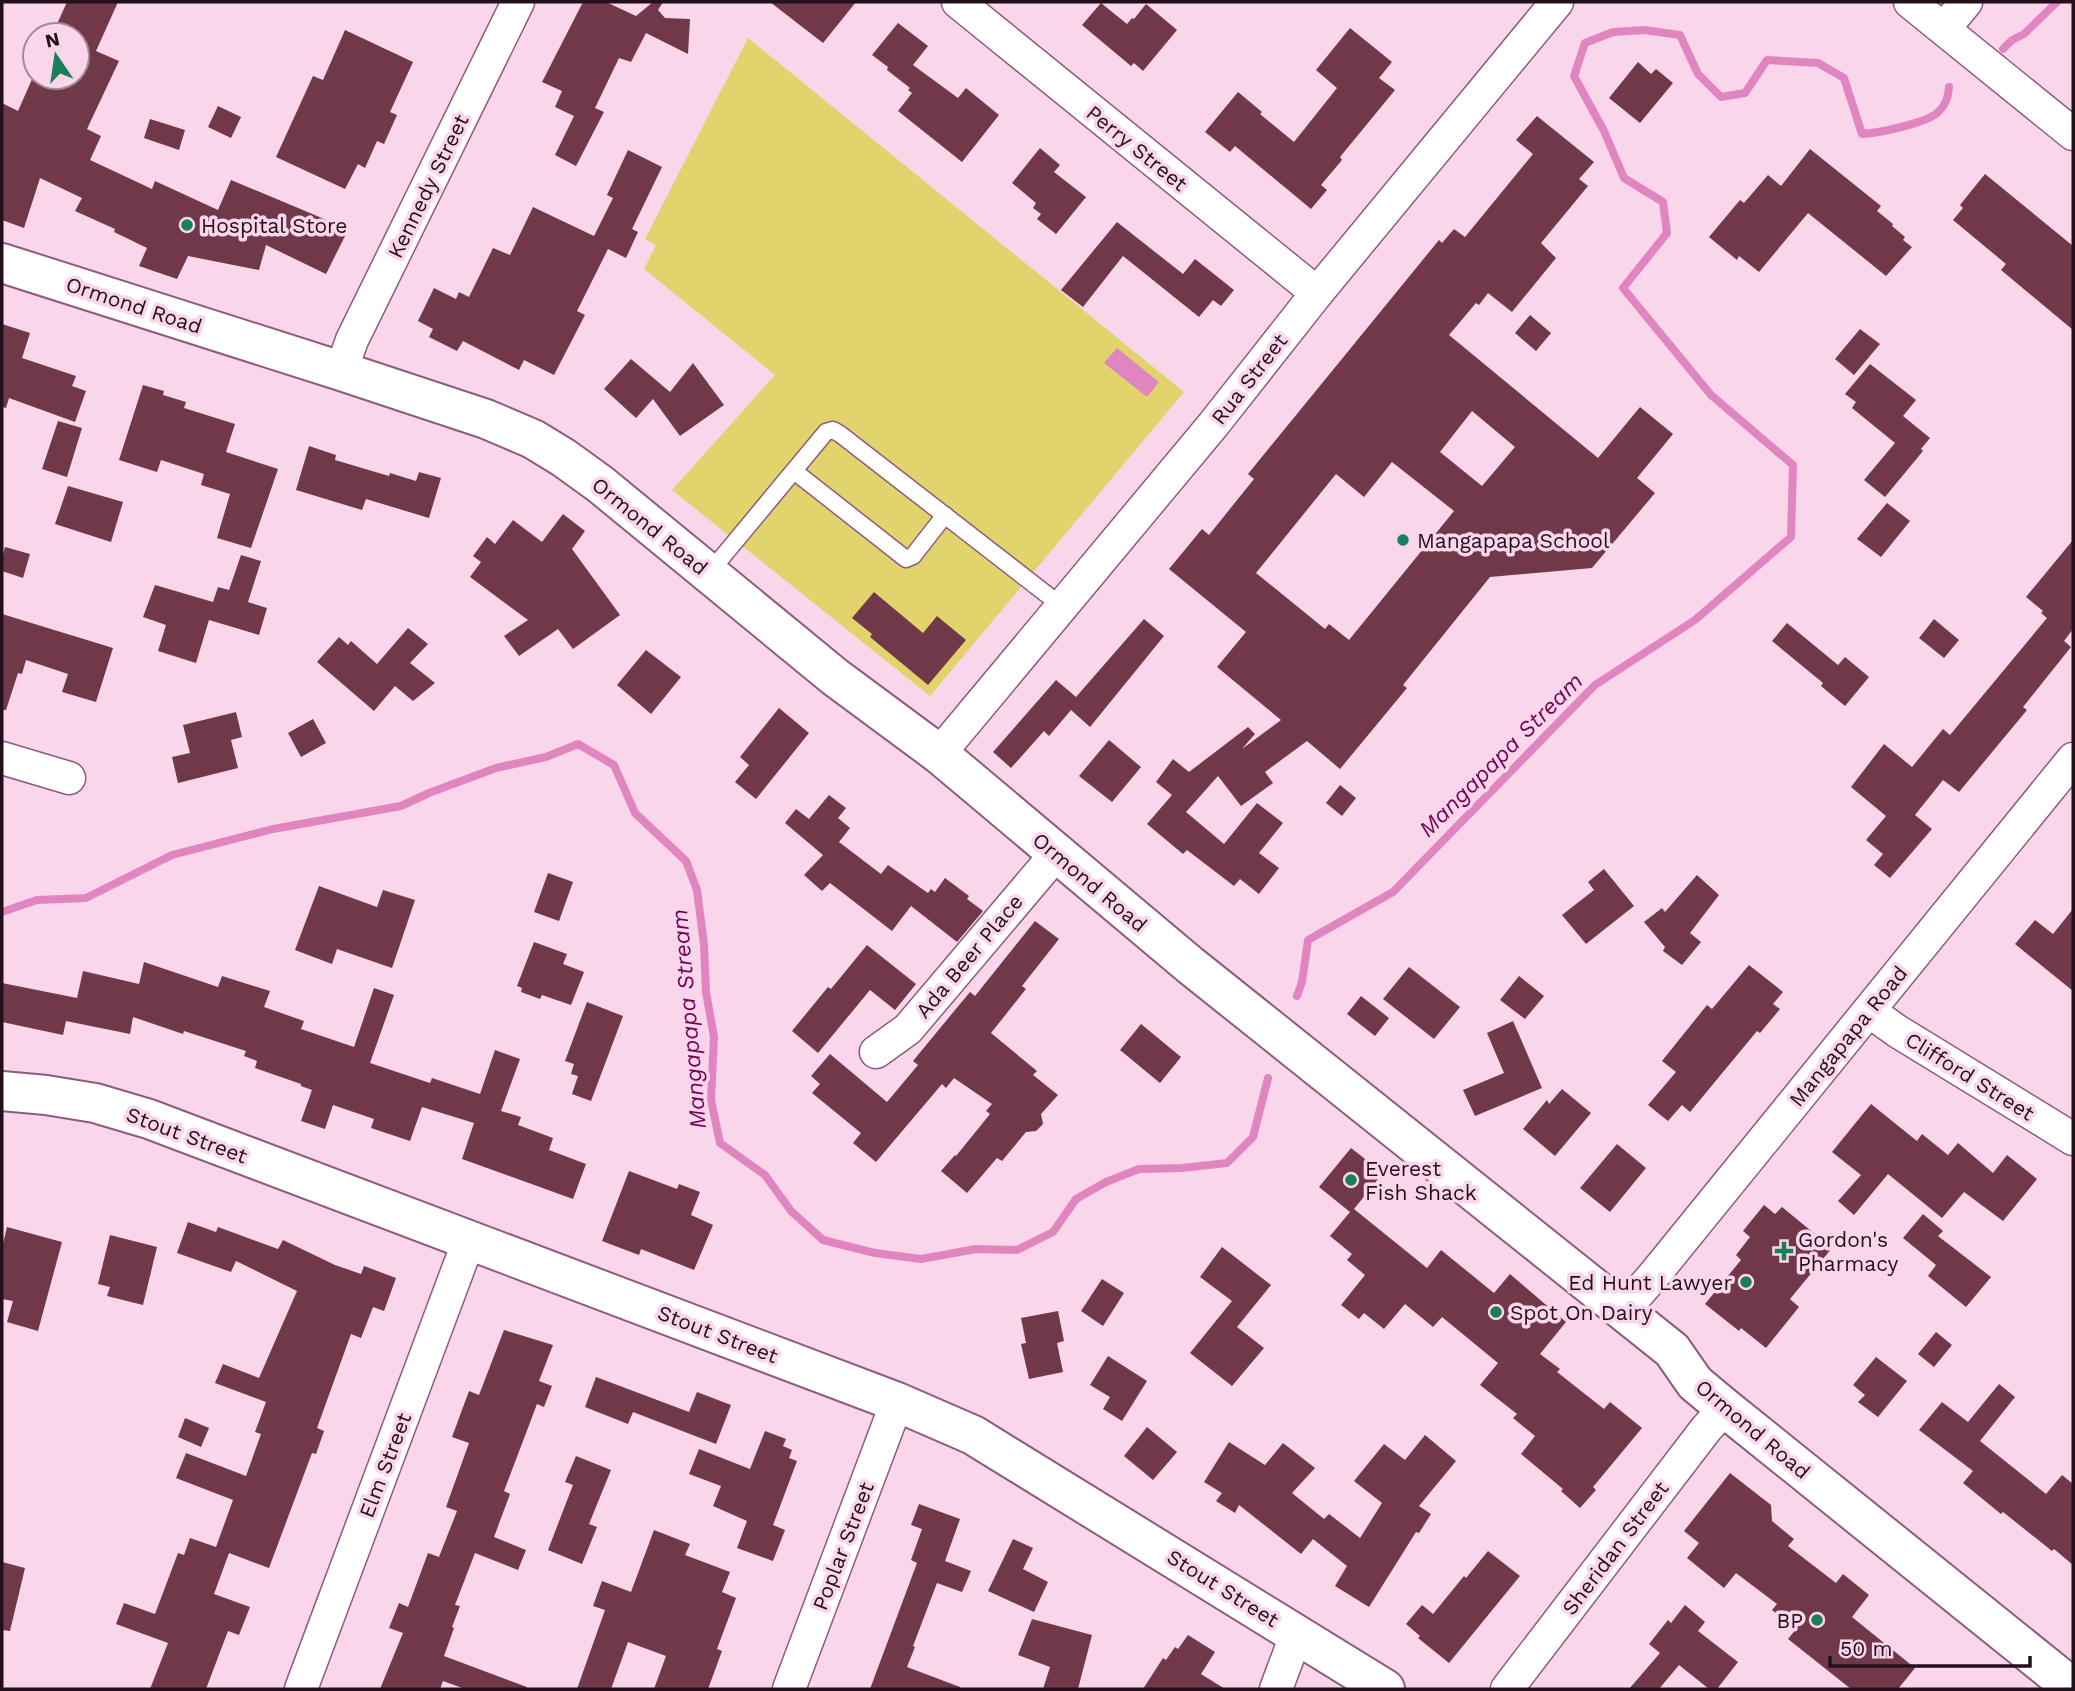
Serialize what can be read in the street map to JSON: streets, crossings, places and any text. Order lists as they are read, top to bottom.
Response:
{
  "streets": {
    "main road": ["Ormond Road", "Stout Street"],
    "street": [
      "Perry Street",
      "Kennedy Street",
      "Rua Street",
      "Ada Beer Place",
      "Mangapapa Road",
      "Clifford Street",
      "Elm Street",
      "Poplar Street",
      "Sheridan Street"
    ]
  },
  "crossings": [
    ["Perry Street", "Rua Street"],
    ["Kennedy Street", "Ormond Road"],
    ["Ormond Road", "Rua Street"],
    ["Ormond Road", "Ada Beer Place"],
    ["Ormond Road", "Mangapapa Road"],
    ["Ormond Road", "Sheridan Street"],
    ["Mangapapa Road", "Clifford Street"],
    ["Stout Street", "Elm Street"],
    ["Stout Street", "Poplar Street"]
  ],
  "water": ["Mangapapa Stream"],
  "places": {
    "other": [
      "Hospital Store",
      "Mangapapa School",
      "Everest Fish Shack",
      "Ed Hunt Lawyer",
      "Spot On Dairy",
      "BP"
    ],
    "health": ["Gordon's Pharmacy"]
  },
  "scale_bar": "50 m",
  "north": "top"
}
